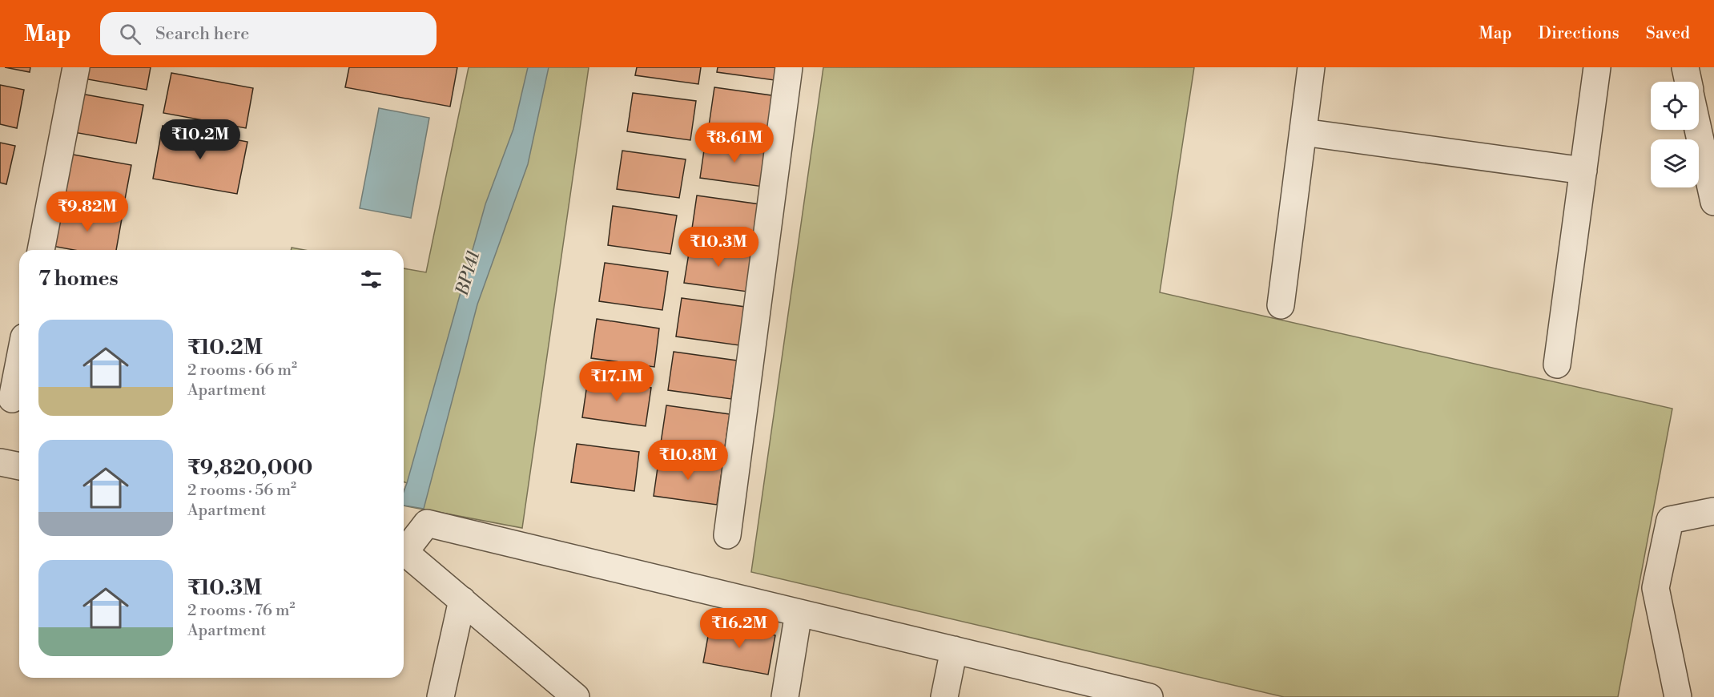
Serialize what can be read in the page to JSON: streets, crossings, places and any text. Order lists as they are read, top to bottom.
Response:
{
  "water": ["BP141"],
  "page": {
    "header": "Map",
    "search": "Search here",
    "nav": ["Map", "Directions", "Saved"],
    "price": [
      "₹10.2M",
      "₹8.61M",
      "₹9.82M",
      "₹10.3M",
      "₹17.1M",
      "₹10.8M",
      "₹16.2M"
    ],
    "heading": "7 homes",
    "list": [
      {
        "name": "₹10.2M",
        "note": "2 rooms · 66 m² · Apartment"
      },
      {
        "name": "₹9,820,000",
        "note": "2 rooms · 56 m² · Apartment"
      },
      {
        "name": "₹10.3M",
        "note": "2 rooms · 76 m² · Apartment"
      }
    ]
  }
}
